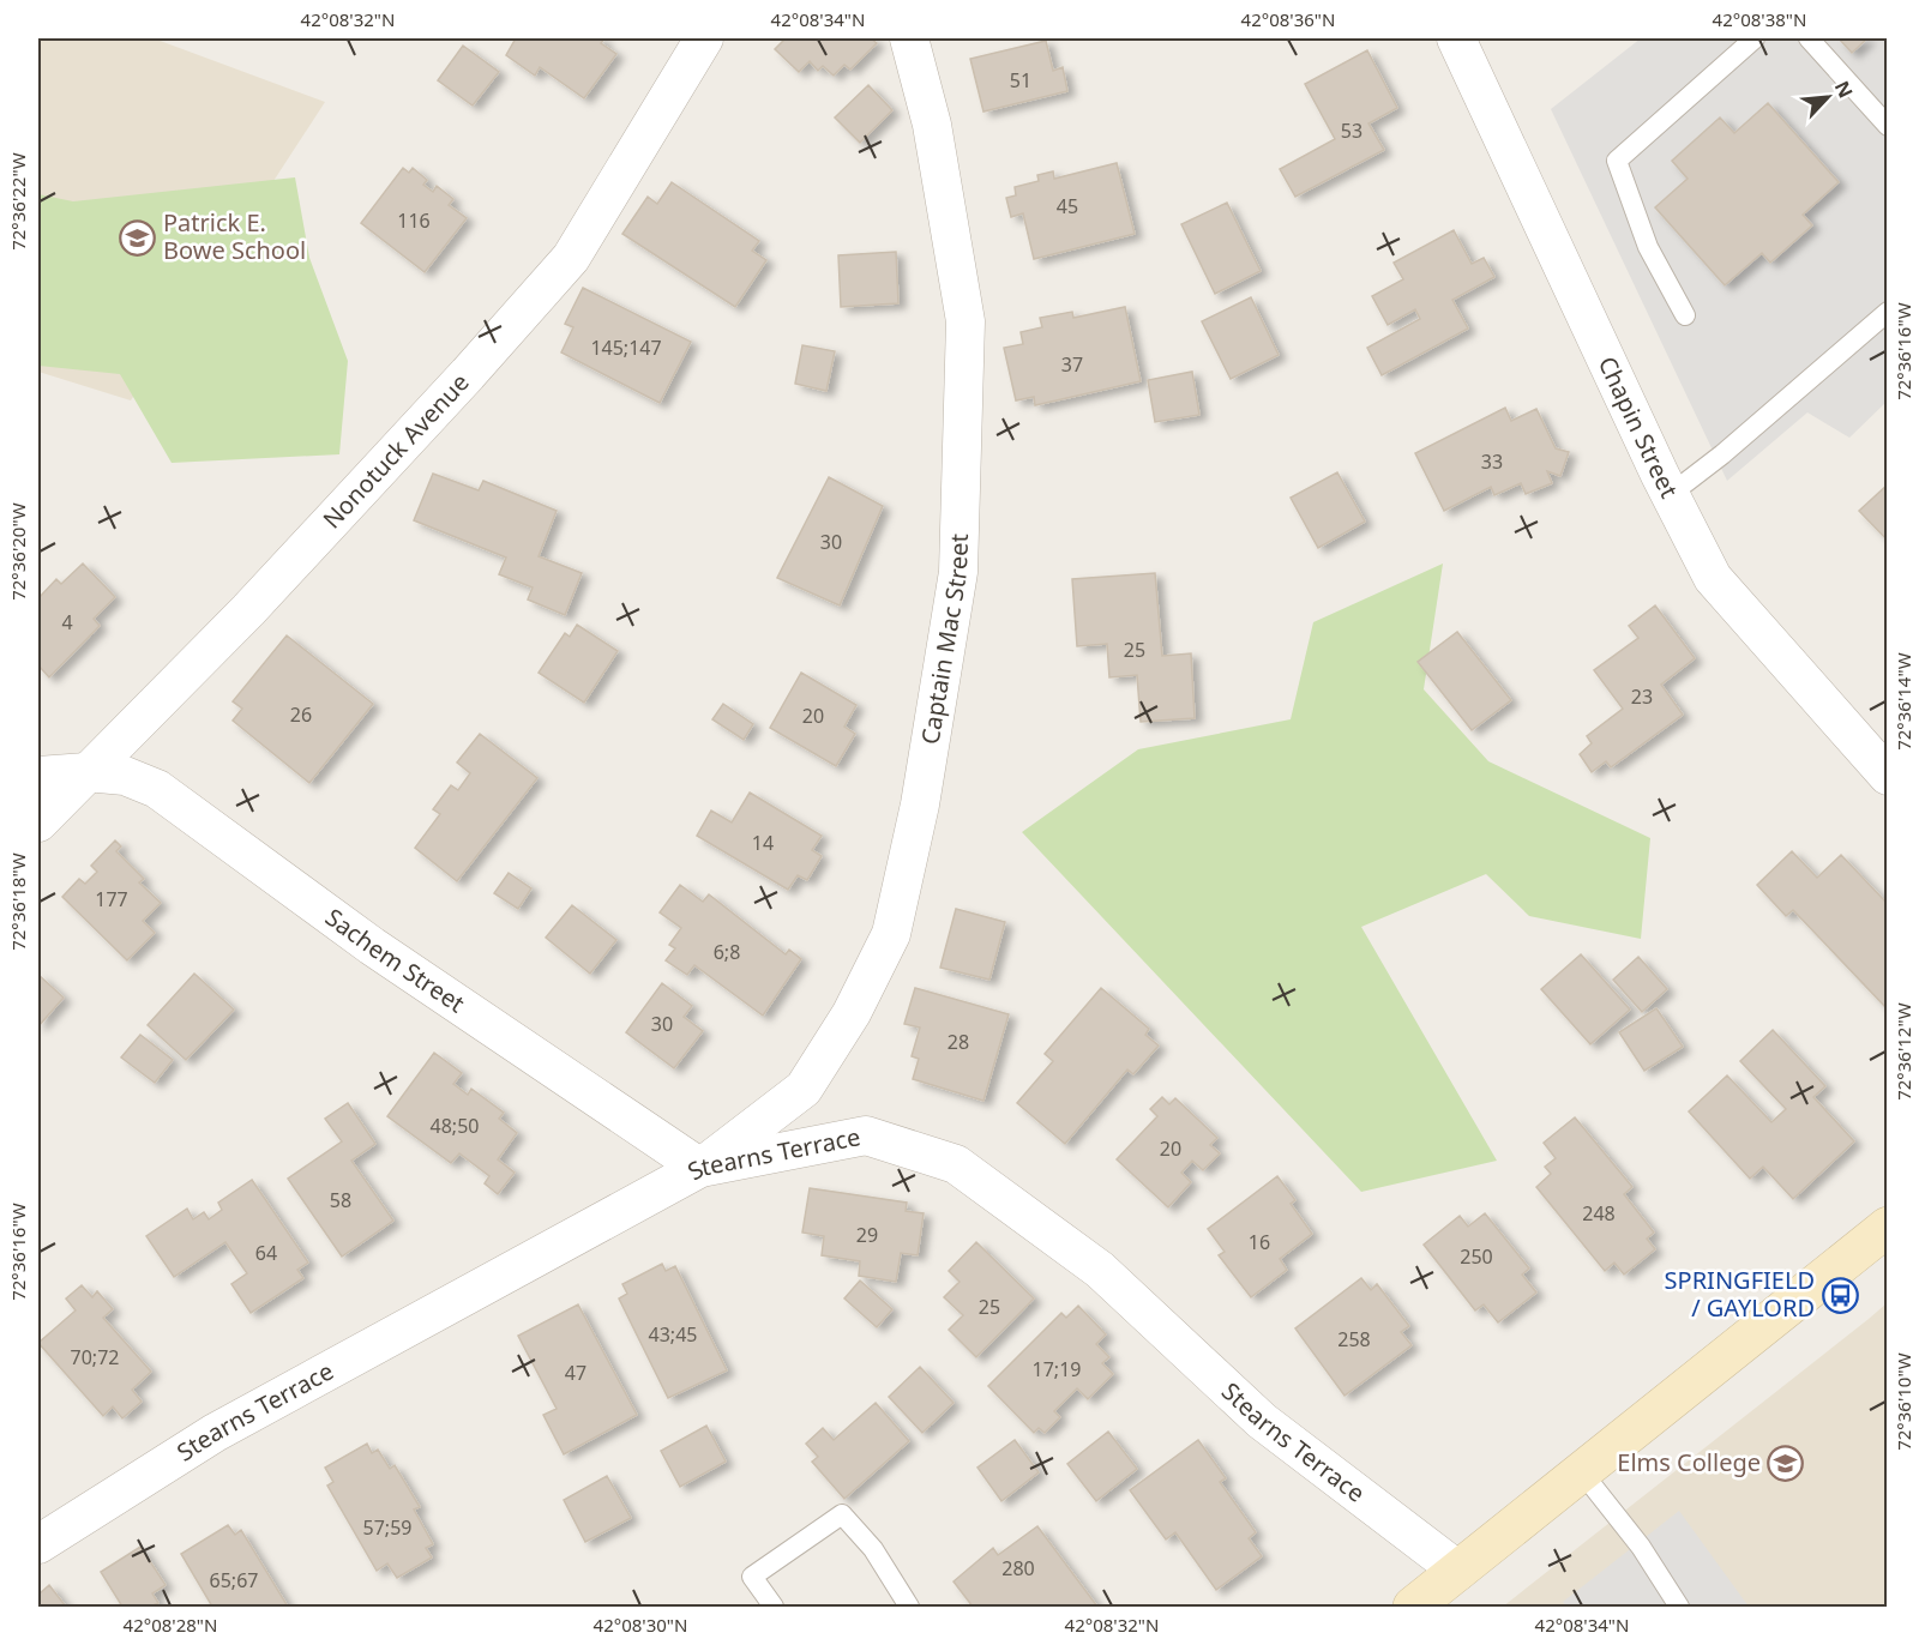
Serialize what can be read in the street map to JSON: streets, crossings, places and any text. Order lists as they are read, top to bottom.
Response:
{
  "streets": {
    "street": [
      "Chapin Street",
      "Nonotuck Avenue",
      "Captain Mac Street",
      "Sachem Street",
      "Stearns Terrace"
    ]
  },
  "crossings": [
    ["Nonotuck Avenue", "Sachem Street"],
    ["Captain Mac Street", "Sachem Street"],
    ["Captain Mac Street", "Stearns Terrace"],
    ["Sachem Street", "Stearns Terrace"]
  ],
  "places": {
    "school or university": ["Patrick E. Bowe School", "Elms College"],
    "bus stop": ["SPRINGFIELD / GAYLORD"]
  },
  "house_numbers": [
    "51",
    "53",
    "45",
    "116",
    "145;147",
    "37",
    "33",
    "30",
    "4",
    "25",
    "23",
    "26",
    "20",
    "14",
    "177",
    "6;8",
    "30",
    "28",
    "48;50",
    "20",
    "58",
    "248",
    "29",
    "16",
    "64",
    "250",
    "25",
    "43;45",
    "258",
    "70;72",
    "17;19",
    "47",
    "57;59",
    "280",
    "65;67"
  ],
  "north": "top right",
  "coordinates": [
    "42°08'32\"N",
    "42°08'34\"N",
    "42°08'36\"N",
    "42°08'38\"N",
    "72°36'22\"W",
    "72°36'16\"W",
    "72°36'20\"W",
    "72°36'14\"W",
    "72°36'18\"W",
    "72°36'12\"W",
    "72°36'10\"W",
    "42°08'28\"N",
    "42°08'30\"N"
  ]
}
